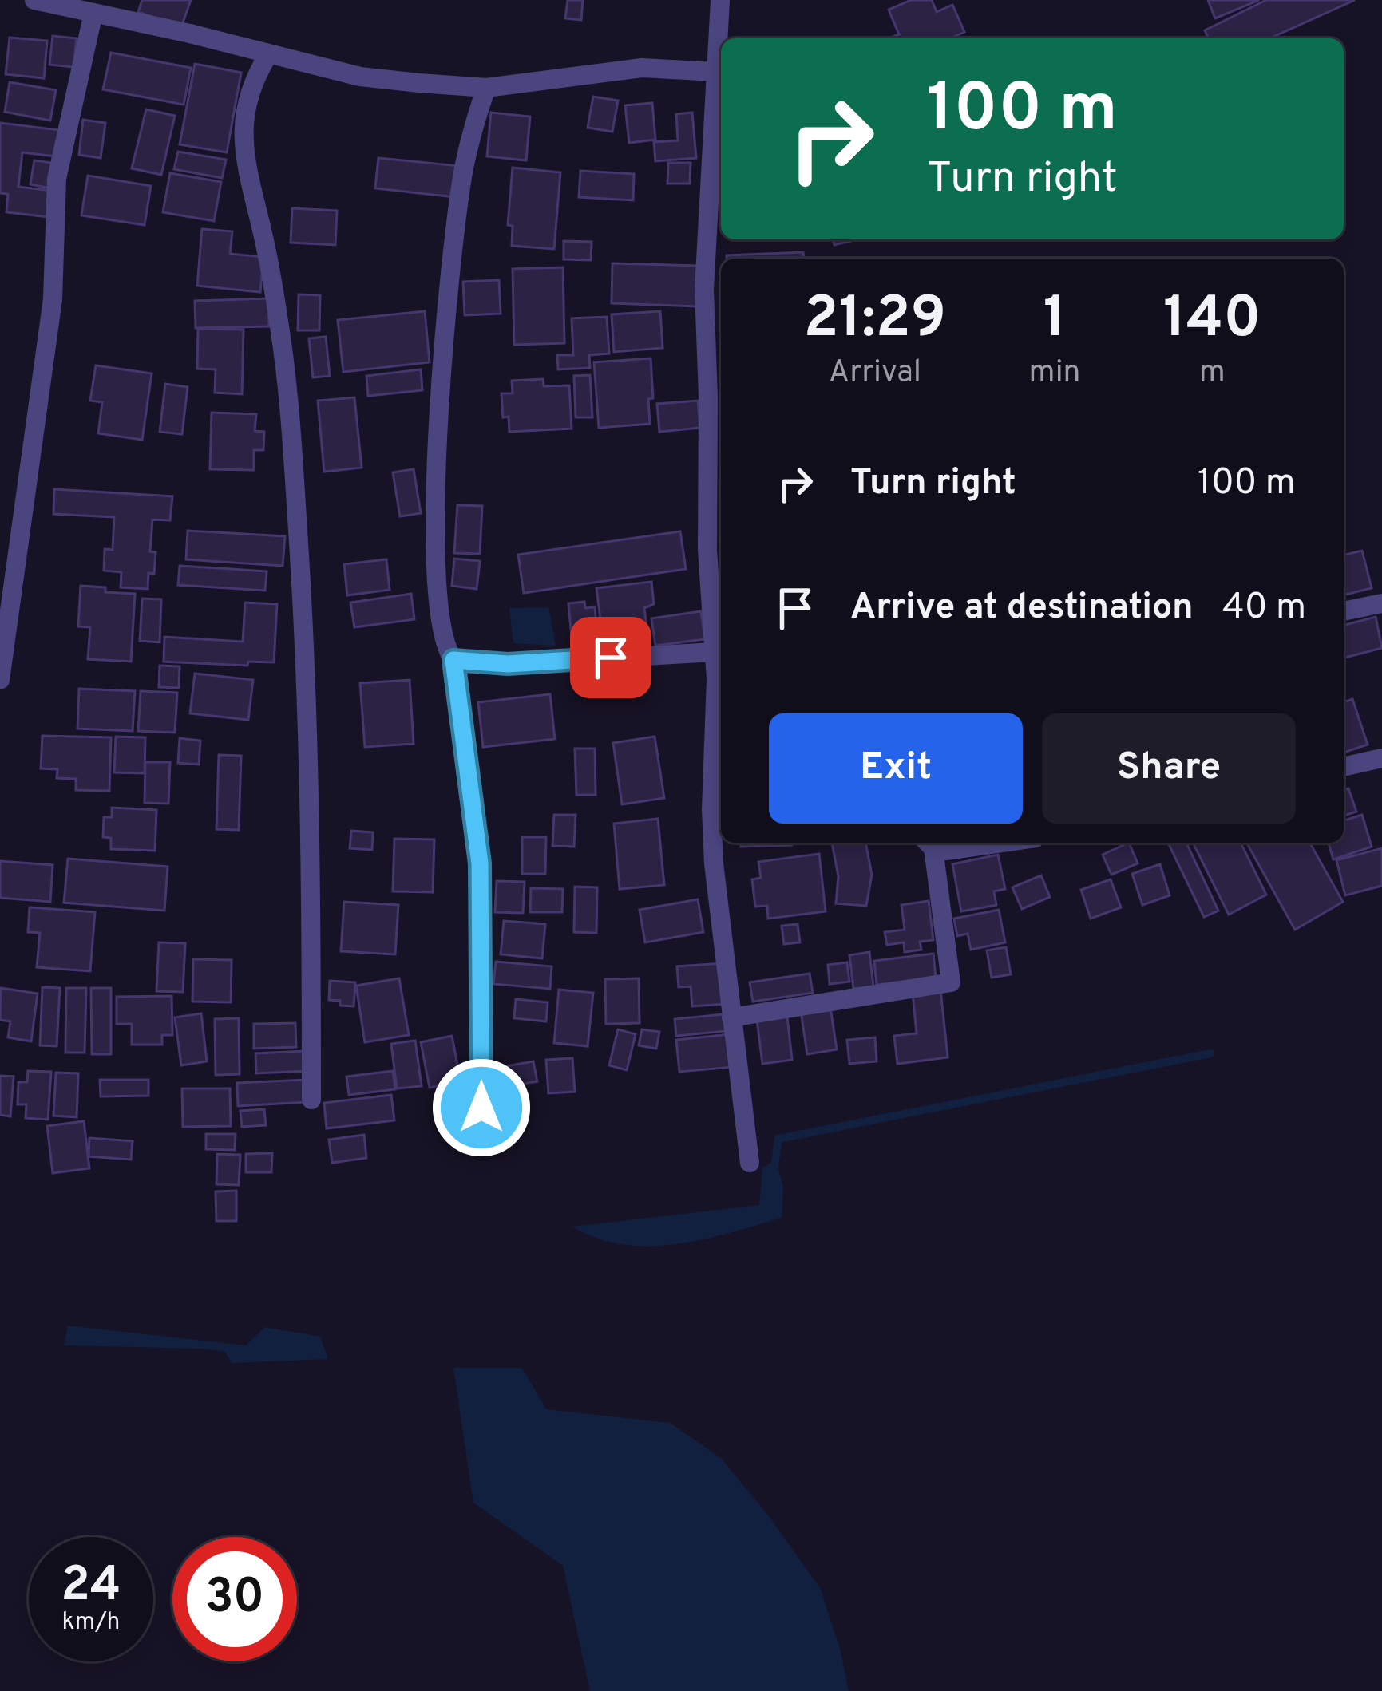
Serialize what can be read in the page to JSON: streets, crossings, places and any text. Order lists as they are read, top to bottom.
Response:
{
  "page": {
    "turn": ["100 m", "Turn right"],
    "eta": [
      "21:29",
      "Arrival",
      "1",
      "min",
      "140",
      "m"
    ],
    "list": [
      {
        "name": "Turn right",
        "value": "100 m"
      },
      {
        "name": "Arrive at destination",
        "value": "40 m"
      }
    ],
    "buttons": ["Exit", "Share"],
    "speed": "24 km/h",
    "limit": "30"
  }
}
